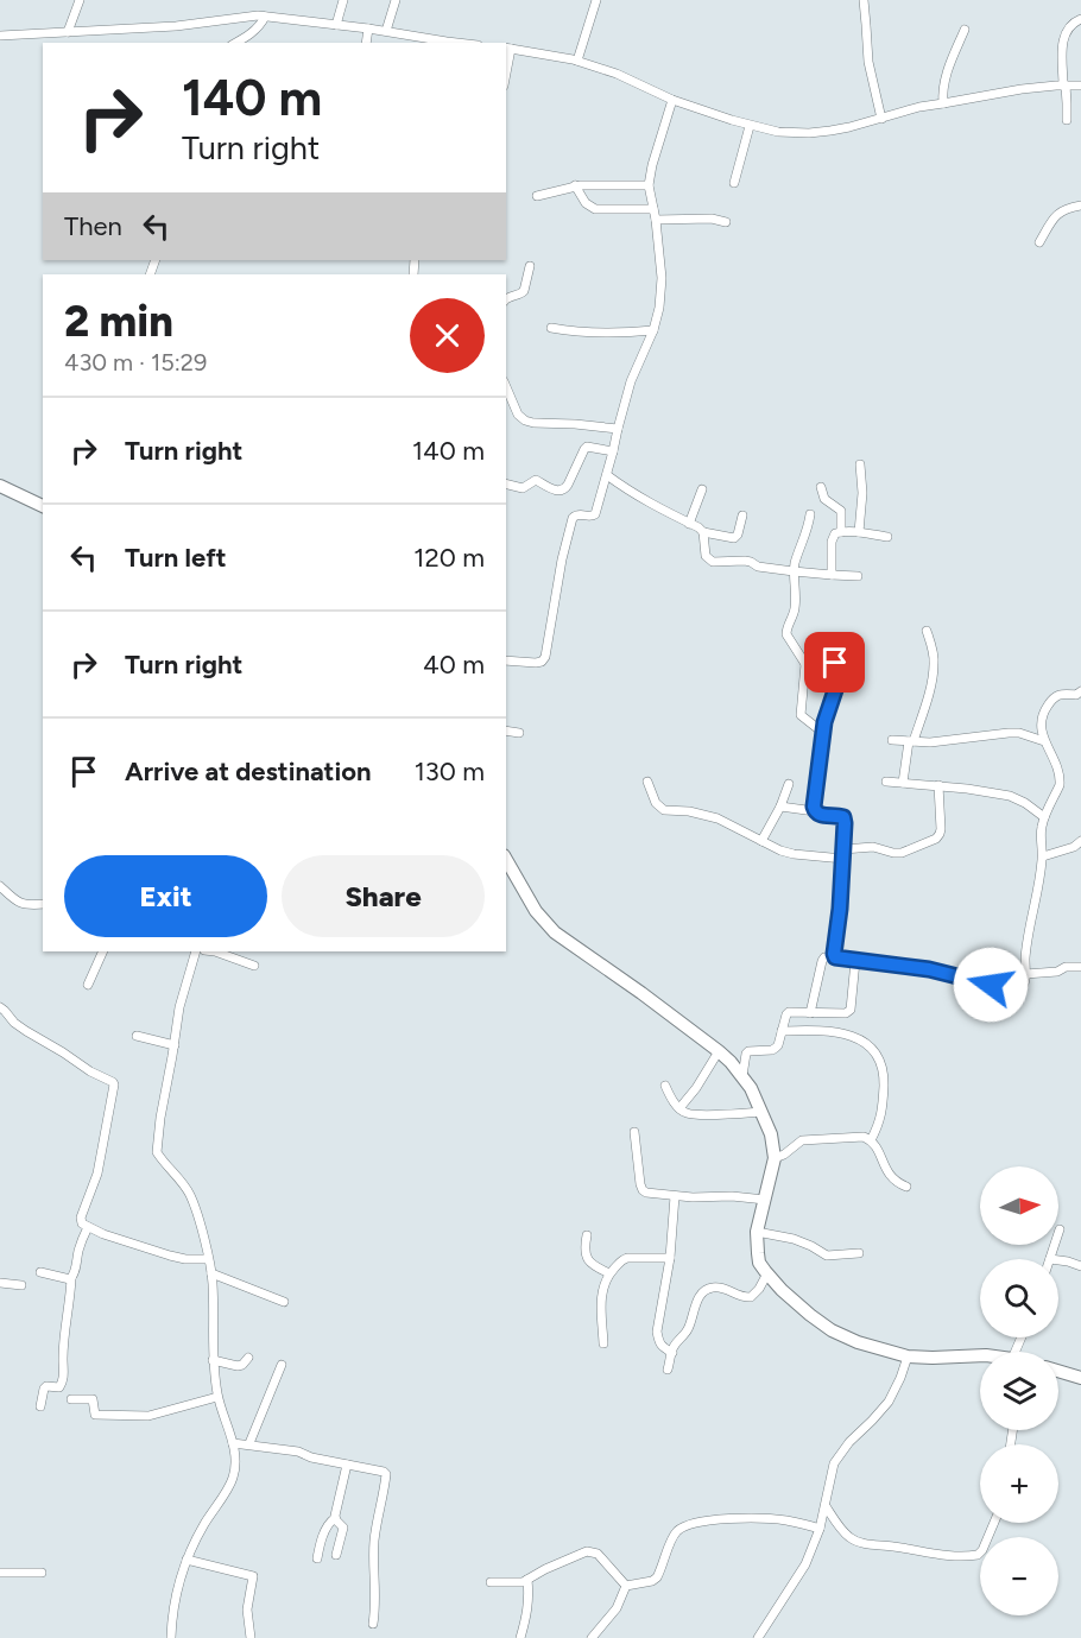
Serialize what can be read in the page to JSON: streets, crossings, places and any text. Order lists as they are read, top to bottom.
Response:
{
  "north": "right",
  "page": {
    "turn": ["140 m", "Turn right"],
    "then": "Then",
    "heading": ["2 min", "430 m · 15:29"],
    "list": [
      {
        "name": "Turn right",
        "value": "140 m"
      },
      {
        "name": "Turn left",
        "value": "120 m"
      },
      {
        "name": "Turn right",
        "value": "40 m"
      },
      {
        "name": "Arrive at destination",
        "value": "130 m"
      }
    ],
    "buttons": ["Exit", "Share"],
    "map_buttons": ["+", "−"]
  }
}
